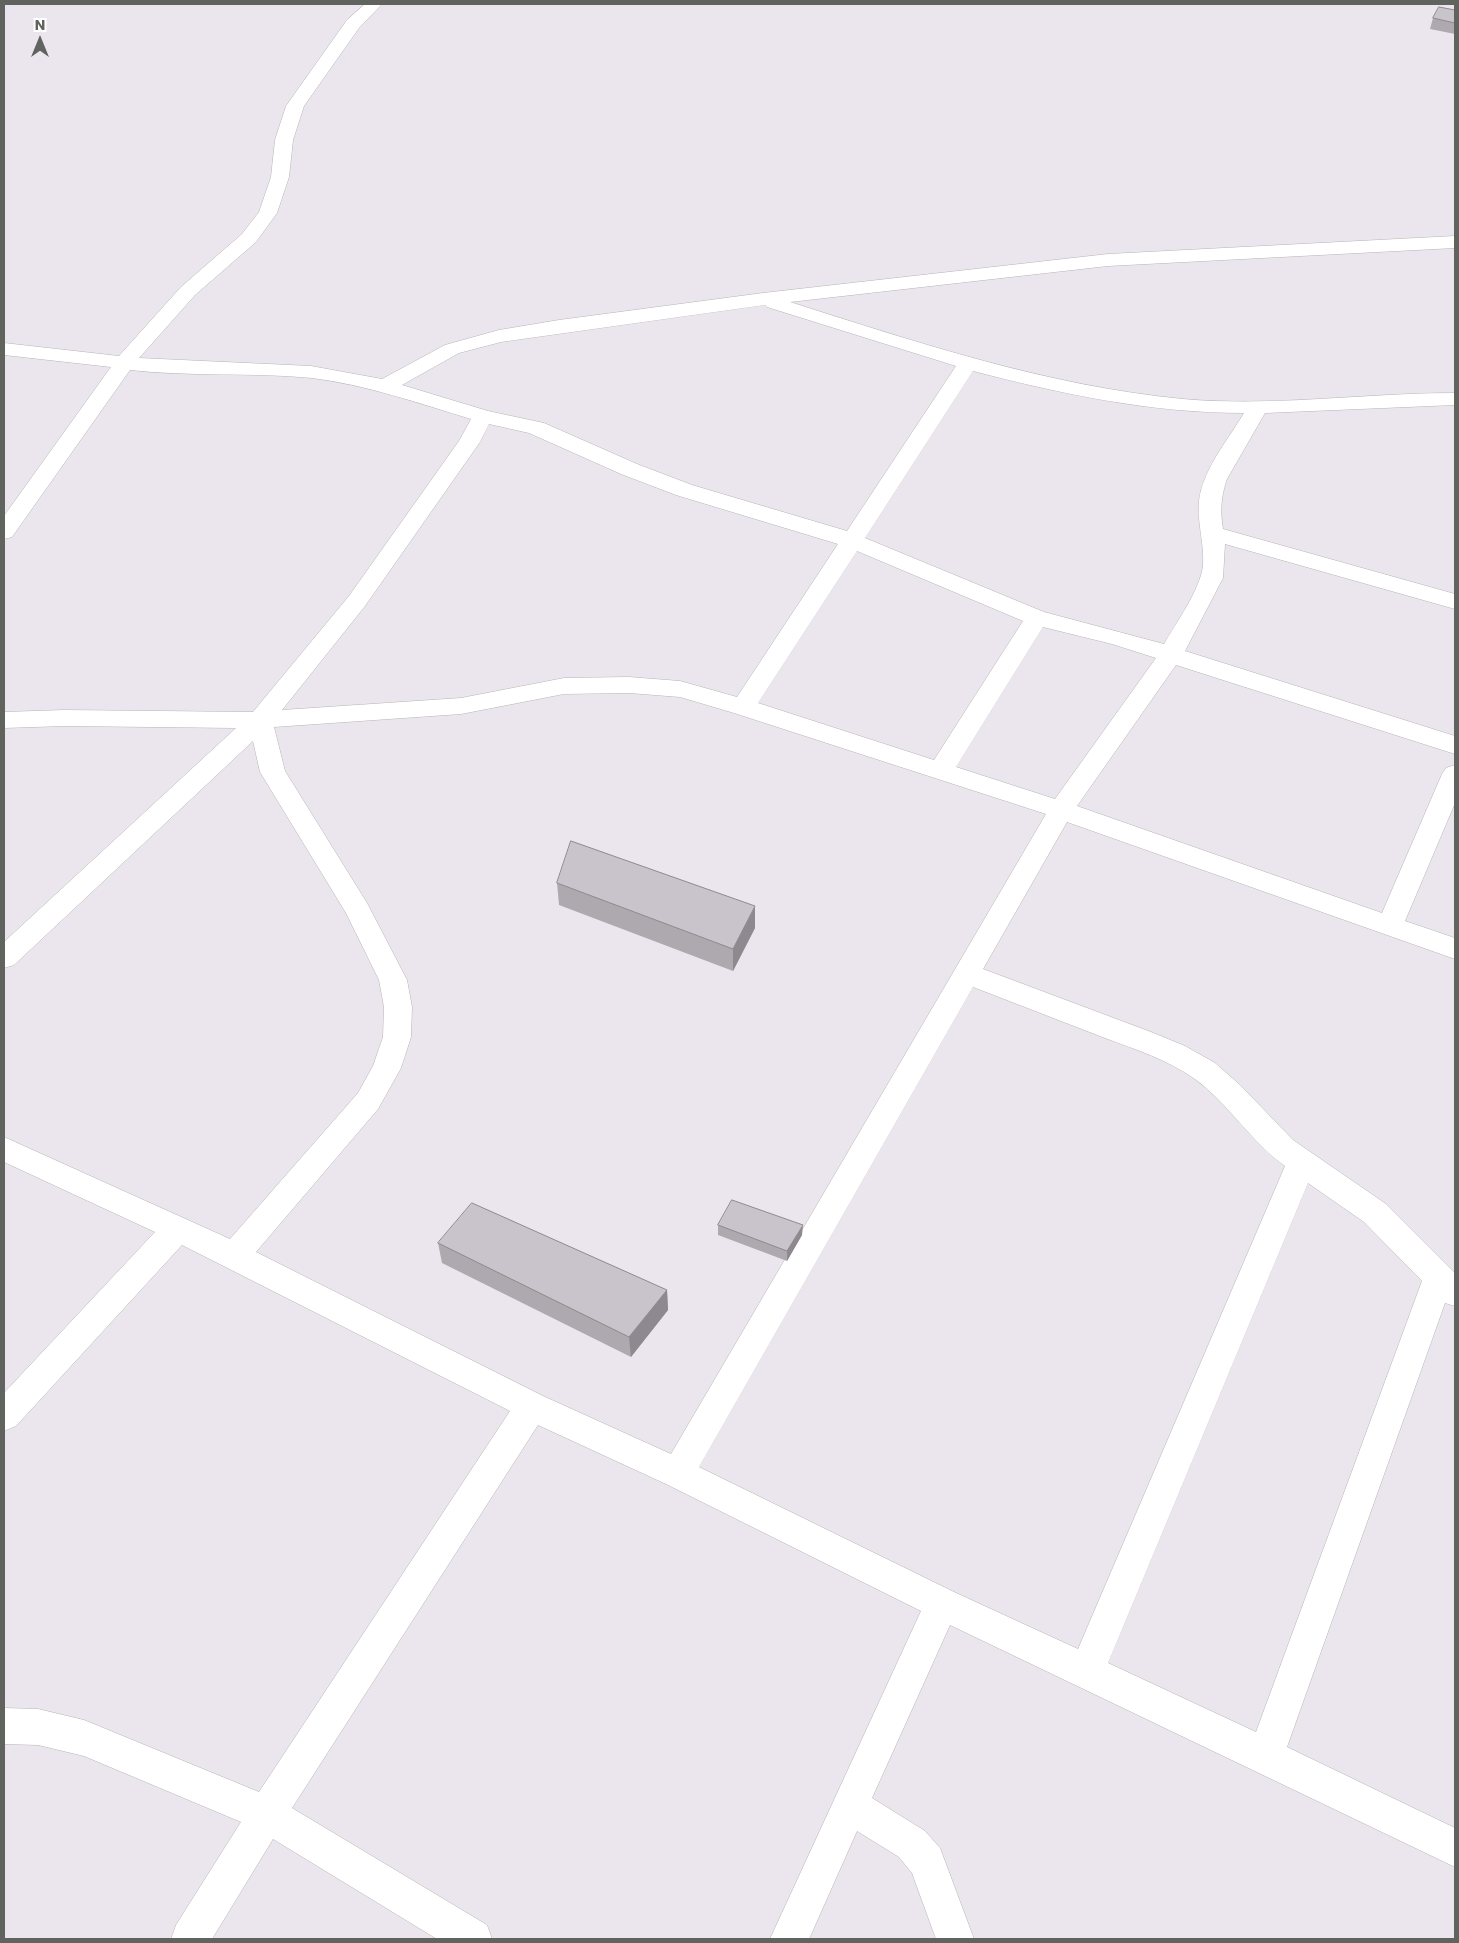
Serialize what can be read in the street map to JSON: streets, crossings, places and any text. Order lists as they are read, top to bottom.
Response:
{
  "north": "top"
}
